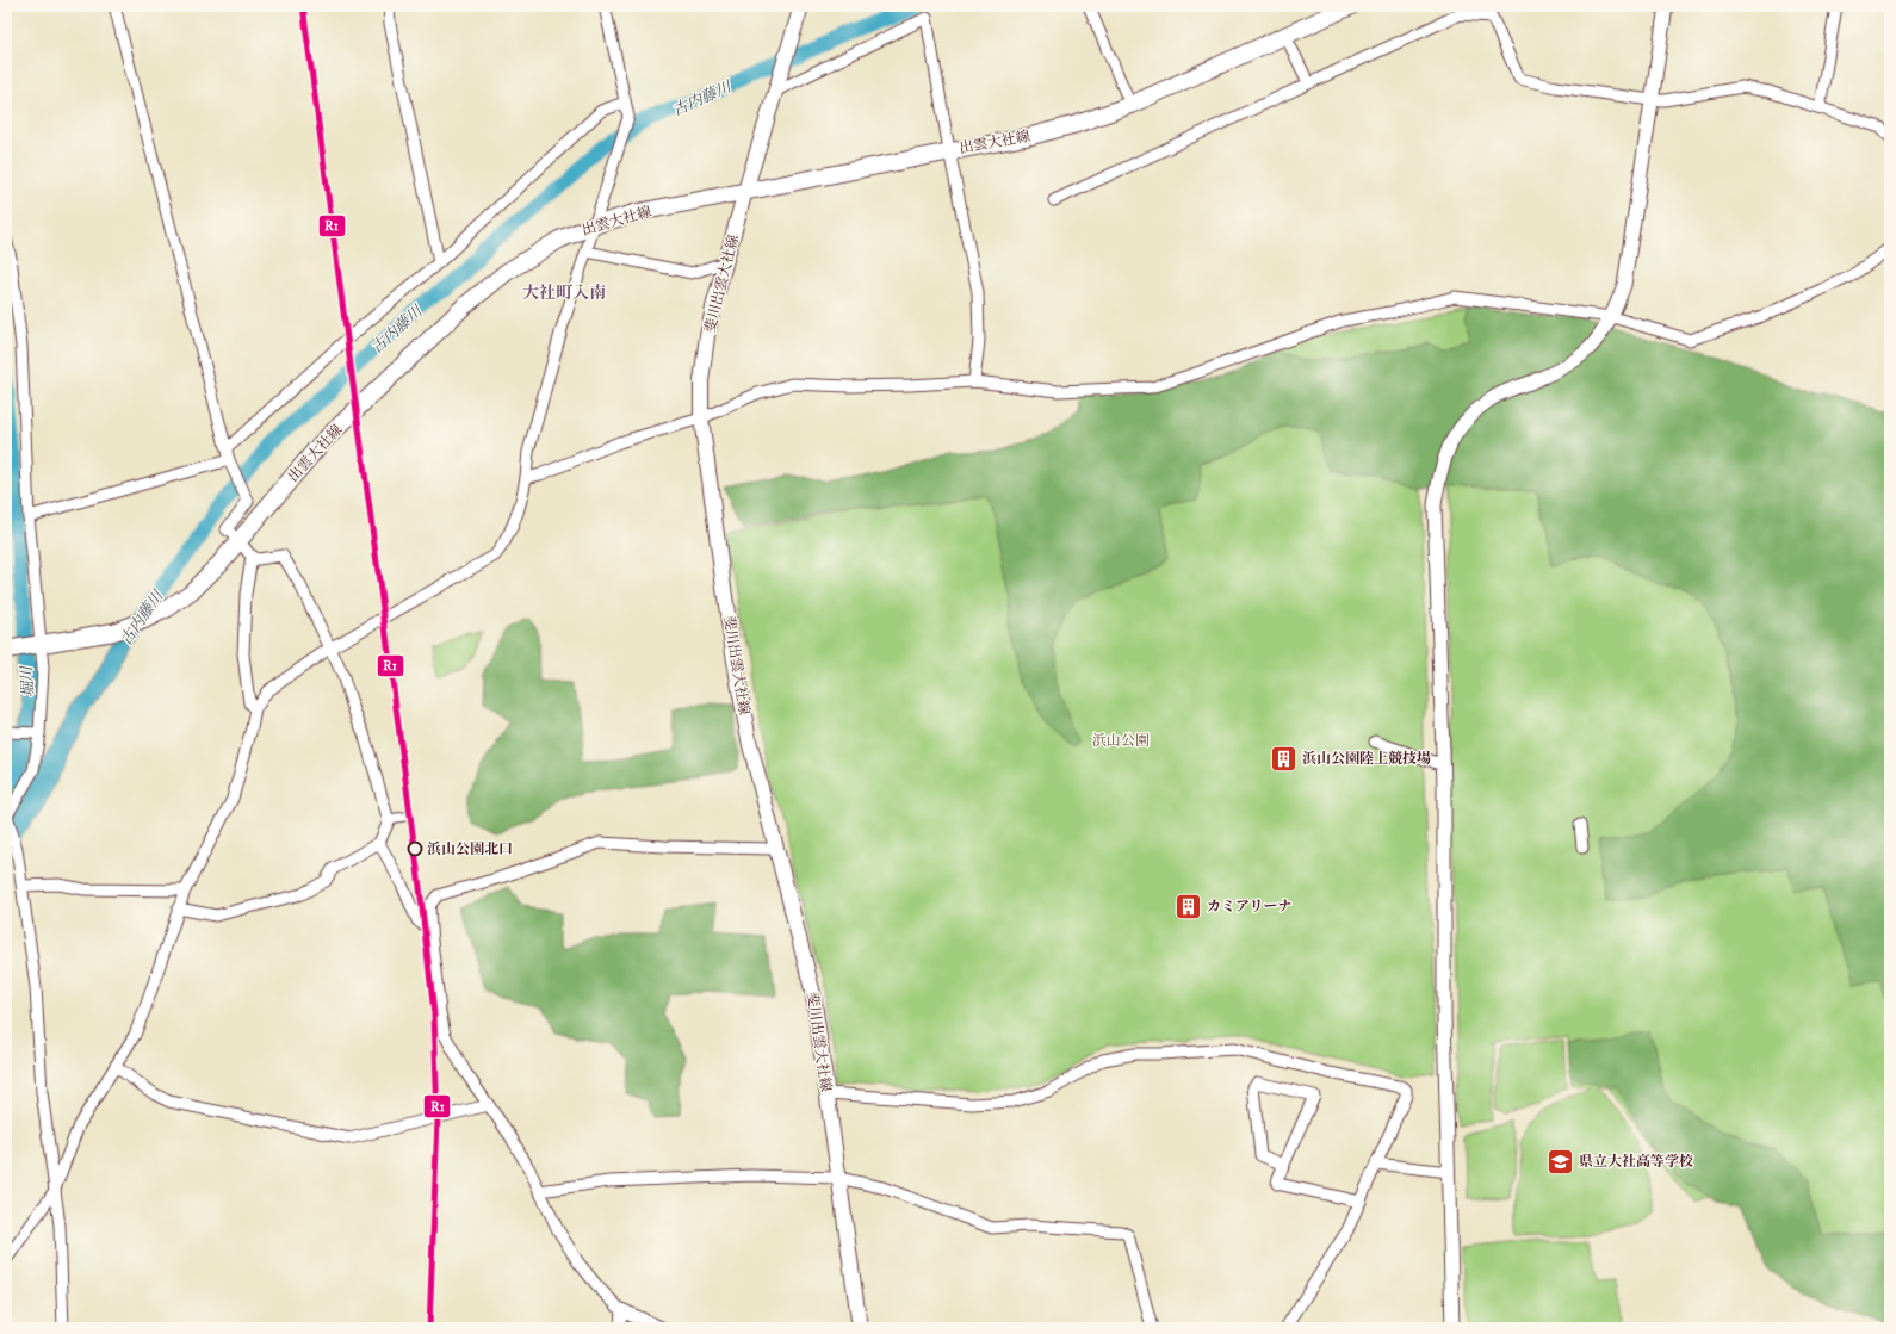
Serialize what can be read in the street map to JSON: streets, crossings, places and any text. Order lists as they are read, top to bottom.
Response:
{
  "streets": {
    "main road": ["出雲大社線", "斐川出雲大社線"]
  },
  "crossings": [
    ["出雲大社線", "斐川出雲大社線"]
  ],
  "districts": ["大社町入南"],
  "water": ["古内藤川", "堀川"],
  "parks": ["浜山公園"],
  "places": {
    "building": ["浜山公園陸上競技場", "カミアリーナ"],
    "other": ["浜山公園北口"],
    "school or university": ["県立大社高等学校"]
  },
  "lines": ["transit line R1"]
}
